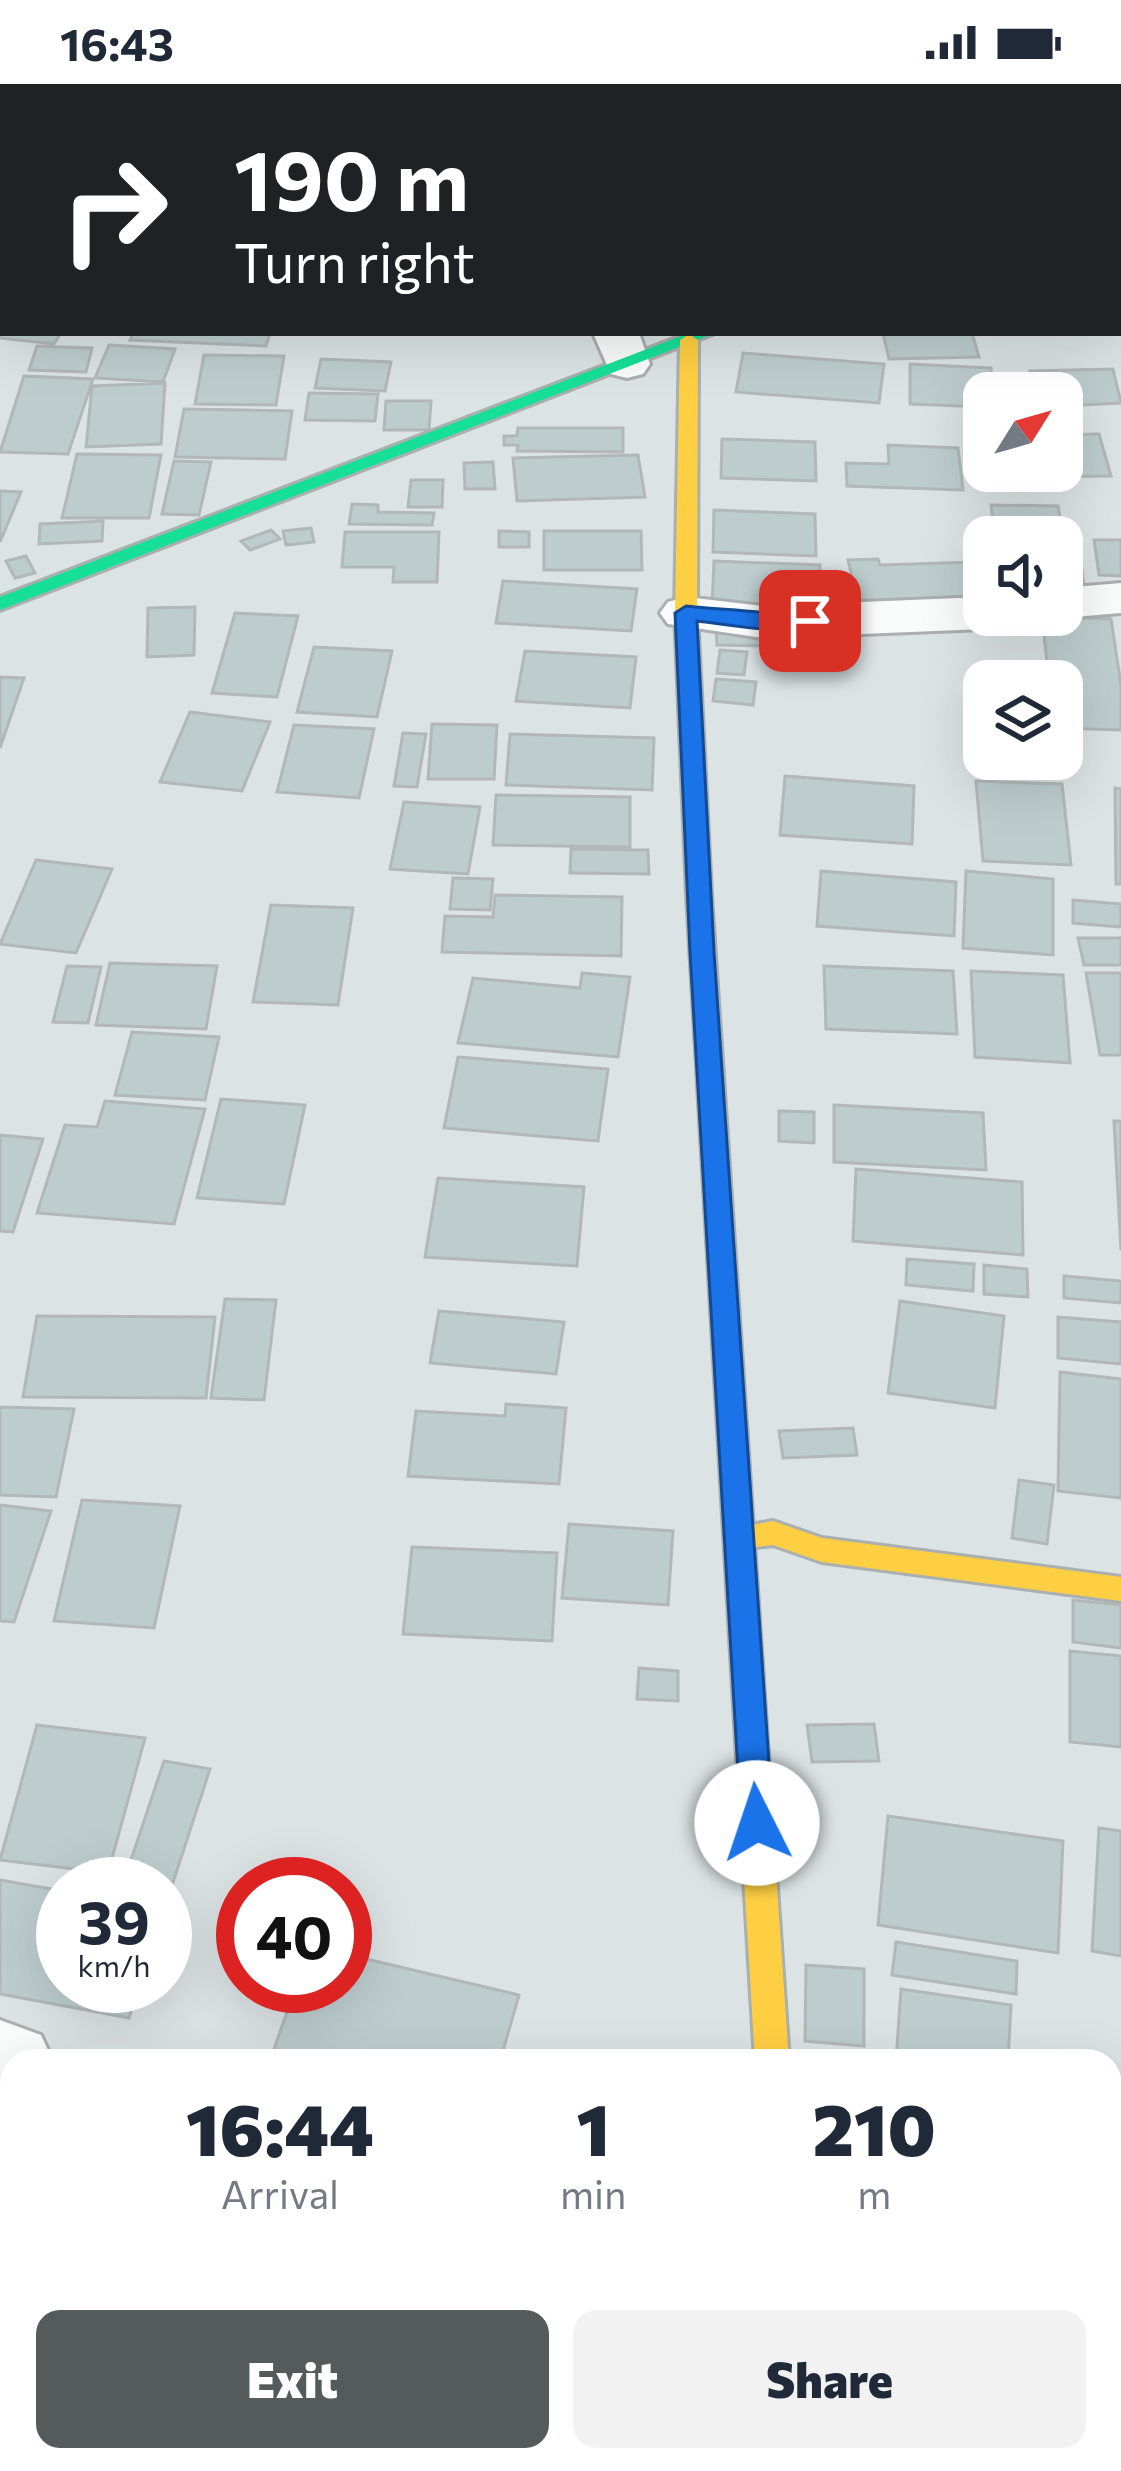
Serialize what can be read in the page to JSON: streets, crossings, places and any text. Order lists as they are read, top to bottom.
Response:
{
  "north": "top right",
  "page": {
    "status": "16:43",
    "turn": ["190 m", "Turn right"],
    "speed": "39 km/h",
    "limit": "40",
    "eta": [
      "16:44",
      "Arrival",
      "1",
      "min",
      "210",
      "m"
    ],
    "buttons": ["Exit", "Share"]
  }
}
